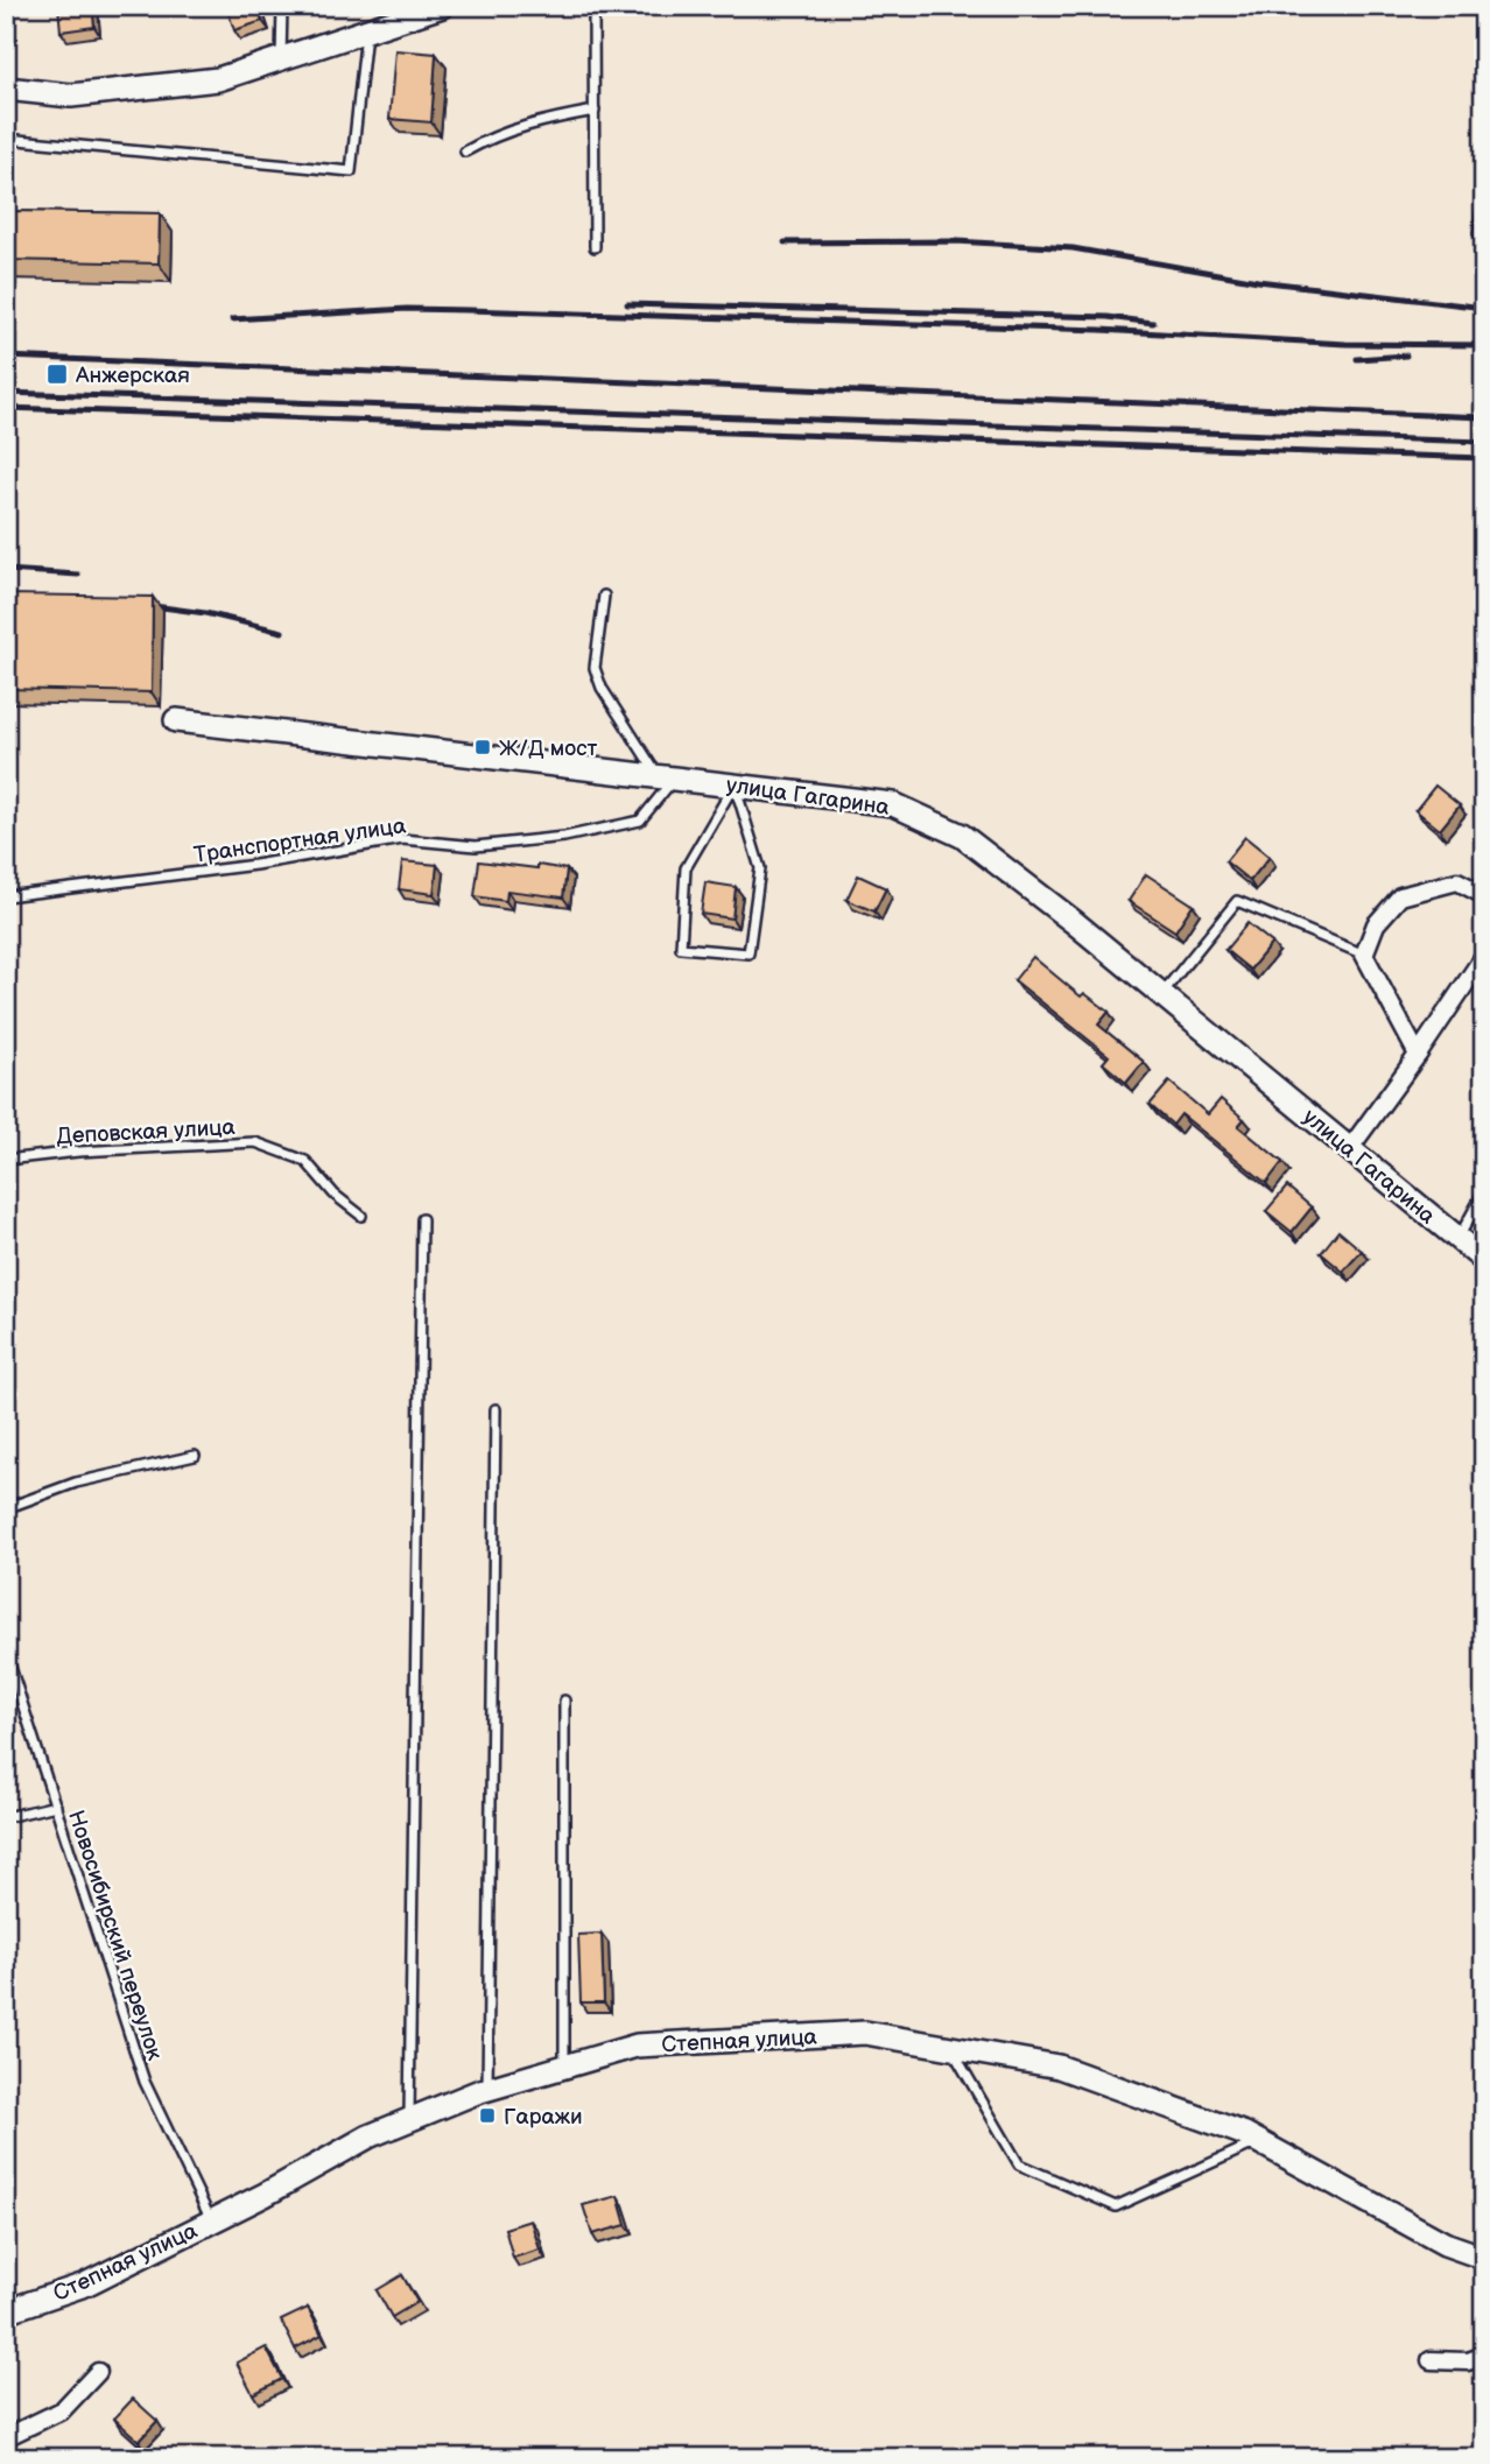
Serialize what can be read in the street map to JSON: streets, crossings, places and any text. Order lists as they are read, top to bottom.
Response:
{
  "streets": {
    "main road": ["улица Гагарина", "Степная улица"],
    "lane": ["Транспортная улица", "Деповская улица", "Новосибирский переулок"]
  },
  "crossings": [
    ["улица Гагарина", "Транспортная улица"],
    ["Новосибирский переулок", "Степная улица"]
  ],
  "places": {
    "transit": ["Анжерская", "Ж/Д мост", "Гаражи"]
  }
}
